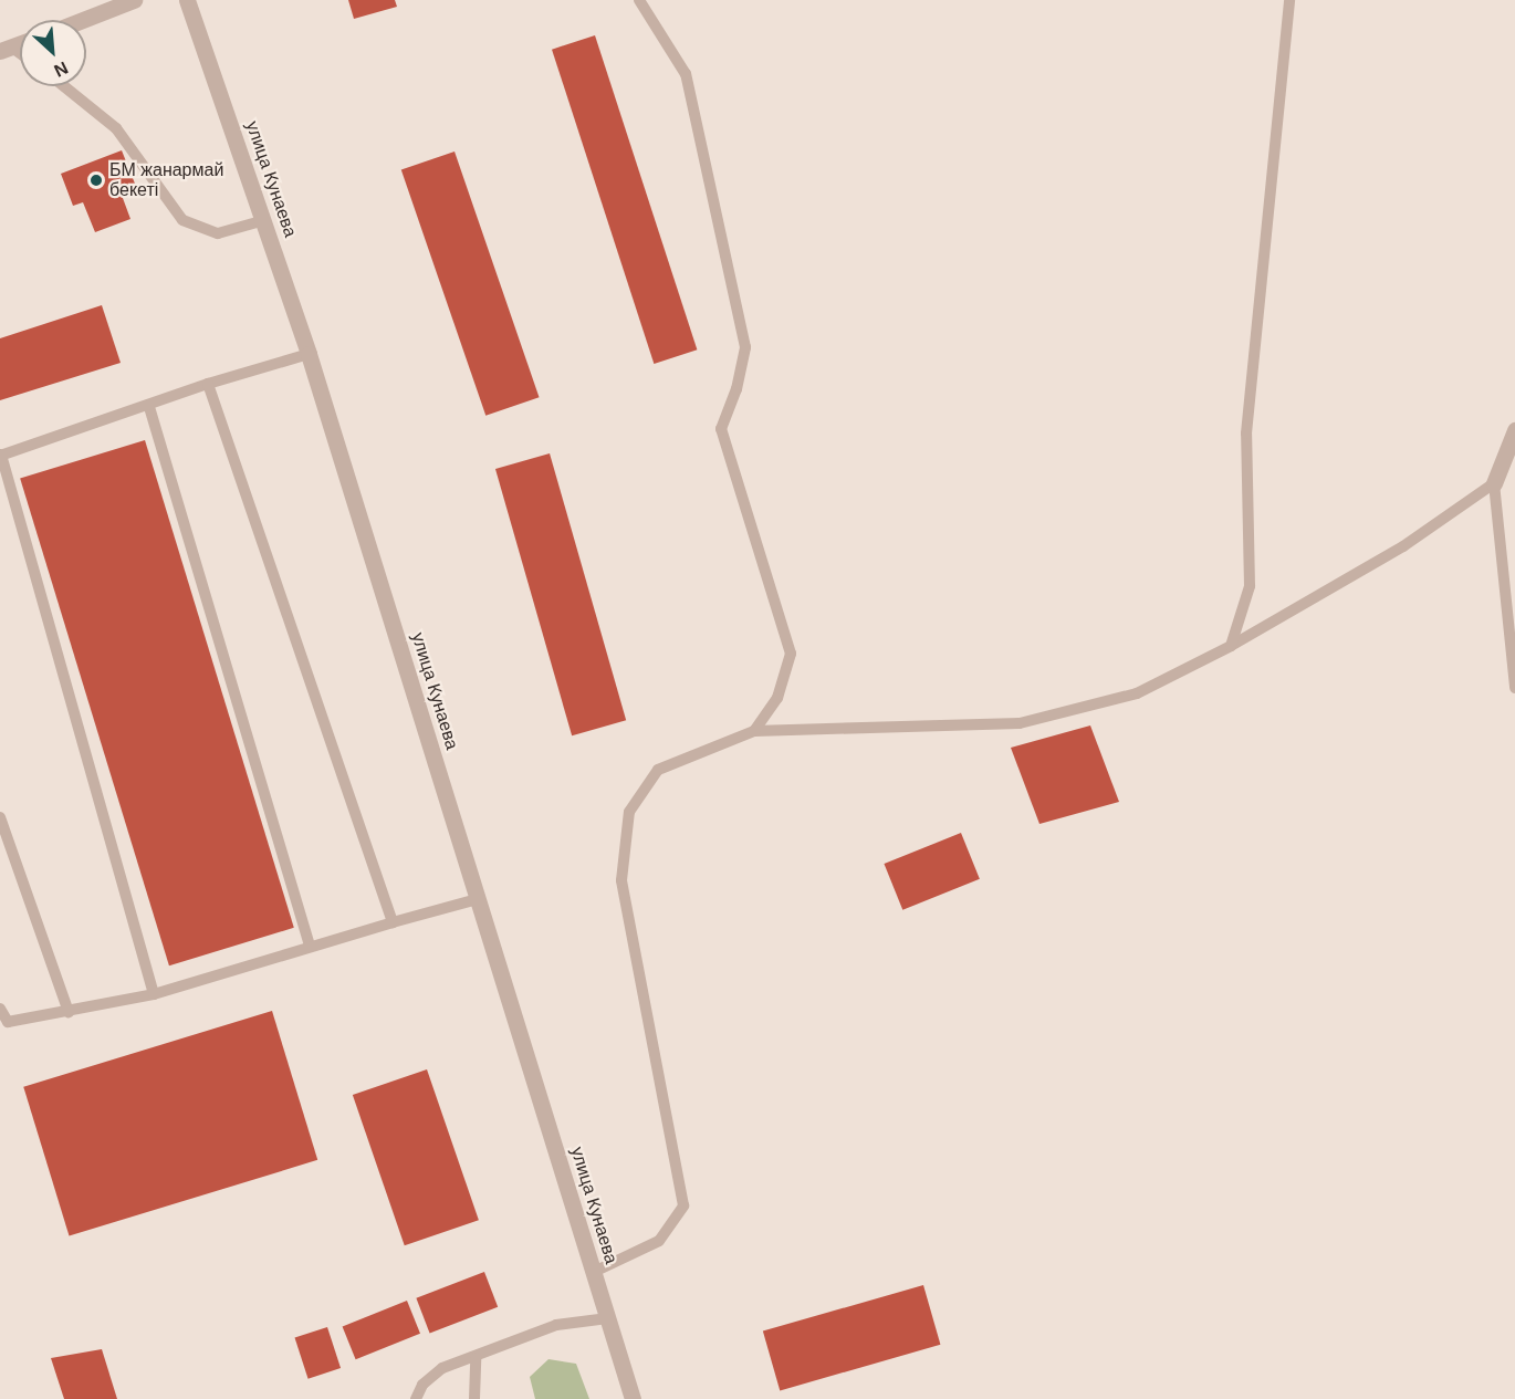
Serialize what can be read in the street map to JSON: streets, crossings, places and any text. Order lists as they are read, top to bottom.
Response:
{
  "streets": {
    "street": ["улица Кунаева"]
  },
  "places": ["БМ жанармай бекеті"],
  "north": "bottom right"
}
